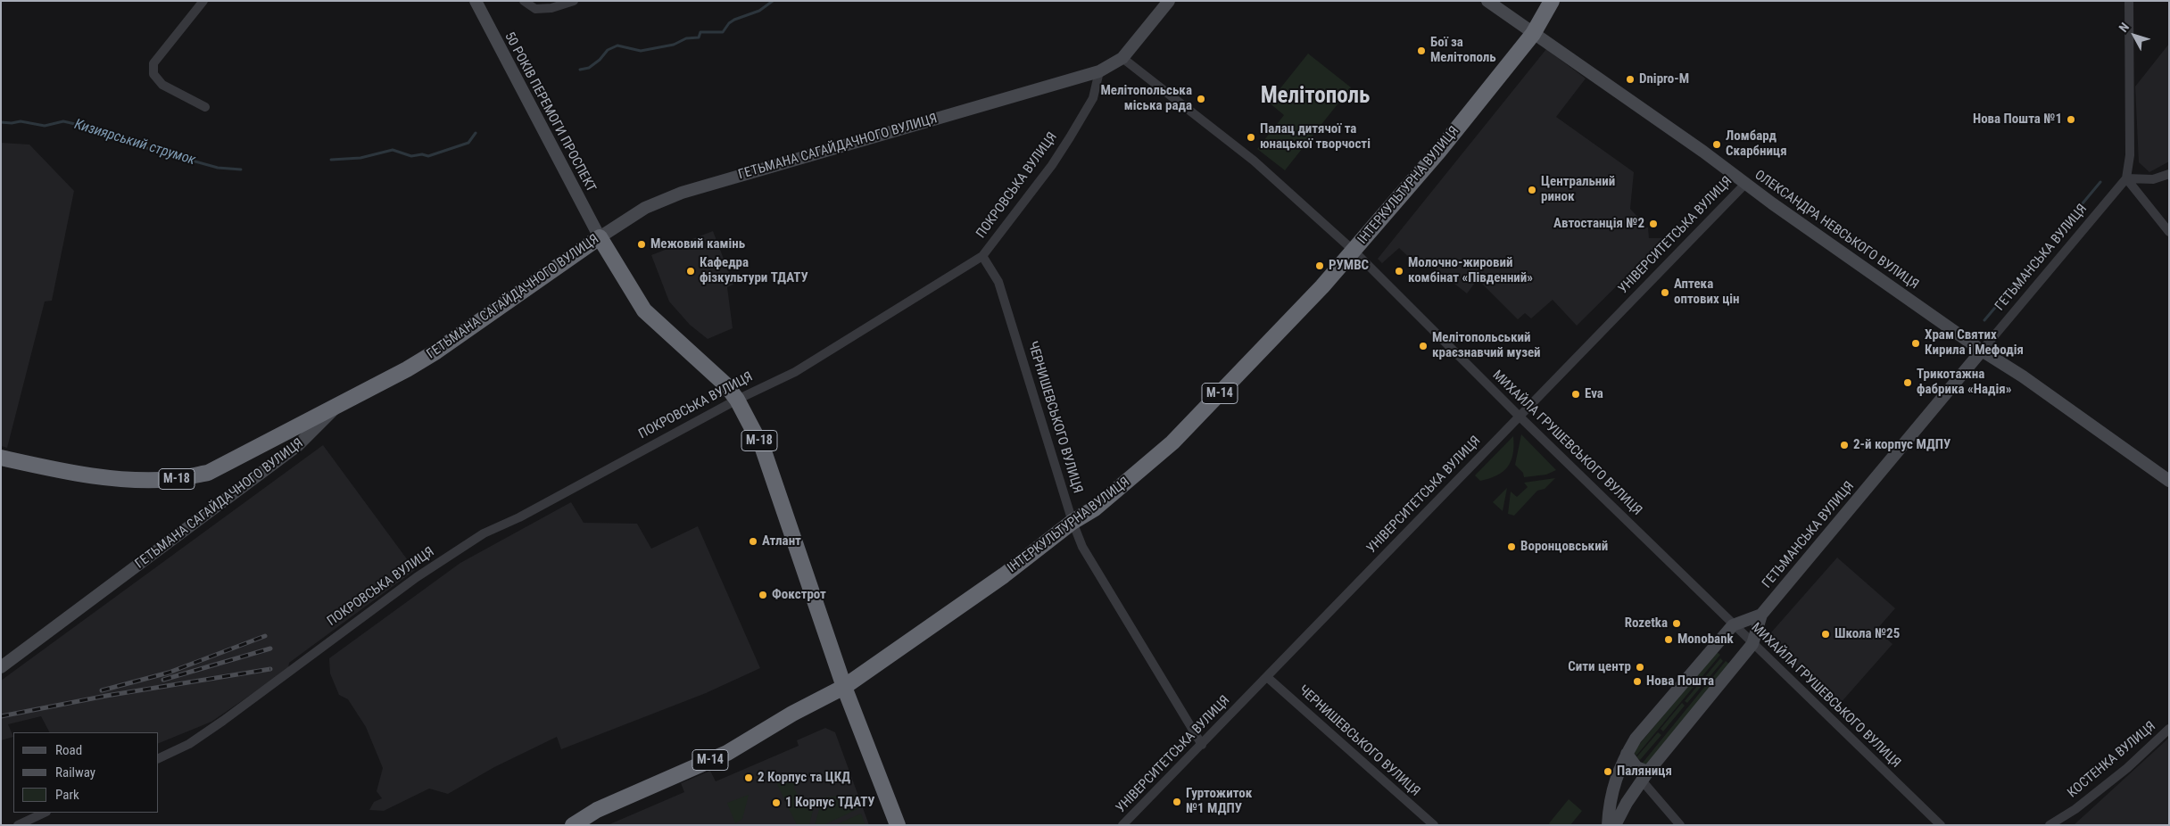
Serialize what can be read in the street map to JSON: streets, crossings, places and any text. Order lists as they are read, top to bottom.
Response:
{
  "streets": {
    "highway": [
      "ГЕТЬМАНА САГАЙДАЧНОГО ВУЛИЦЯ",
      "ІНТЕРКУЛЬТУРНА ВУЛИЦЯ",
      "М-14",
      "М-18"
    ],
    "main road": ["50 РОКІВ ПЕРЕМОГИ ПРОСПЕКТ", "ОЛЕКСАНДРА НЕВСЬКОГО ВУЛИЦЯ", "ГЕТЬМАНСЬКА ВУЛИЦЯ"],
    "street": [
      "ПОКРОВСЬКА ВУЛИЦЯ",
      "УНІВЕРСИТЕТСЬКА ВУЛИЦЯ",
      "ЧЕРНИШЕВСЬКОГО ВУЛИЦЯ",
      "МИХАЙЛА ГРУШЕВСЬКОГО ВУЛИЦЯ",
      "КОСТЕНКА ВУЛИЦЯ"
    ]
  },
  "crossings": [
    ["50 РОКІВ ПЕРЕМОГИ ПРОСПЕКТ", "ГЕТЬМАНА САГАЙДАЧНОГО ВУЛИЦЯ"],
    ["50 РОКІВ ПЕРЕМОГИ ПРОСПЕКТ", "М-18"],
    ["ГЕТЬМАНА САГАЙДАЧНОГО ВУЛИЦЯ", "ПОКРОВСЬКА ВУЛИЦЯ"],
    ["ГЕТЬМАНА САГАЙДАЧНОГО ВУЛИЦЯ", "М-18"],
    ["ПОКРОВСЬКА ВУЛИЦЯ", "ЧЕРНИШЕВСЬКОГО ВУЛИЦЯ"],
    ["ПОКРОВСЬКА ВУЛИЦЯ", "М-18"],
    ["ІНТЕРКУЛЬТУРНА ВУЛИЦЯ", "ОЛЕКСАНДРА НЕВСЬКОГО ВУЛИЦЯ"],
    ["ІНТЕРКУЛЬТУРНА ВУЛИЦЯ", "ЧЕРНИШЕВСЬКОГО ВУЛИЦЯ"],
    ["ІНТЕРКУЛЬТУРНА ВУЛИЦЯ", "М-18"],
    ["ІНТЕРКУЛЬТУРНА ВУЛИЦЯ", "МИХАЙЛА ГРУШЕВСЬКОГО ВУЛИЦЯ"],
    ["ОЛЕКСАНДРА НЕВСЬКОГО ВУЛИЦЯ", "УНІВЕРСИТЕТСЬКА ВУЛИЦЯ"],
    ["ОЛЕКСАНДРА НЕВСЬКОГО ВУЛИЦЯ", "ГЕТЬМАНСЬКА ВУЛИЦЯ"],
    ["УНІВЕРСИТЕТСЬКА ВУЛИЦЯ", "ЧЕРНИШЕВСЬКОГО ВУЛИЦЯ"],
    ["УНІВЕРСИТЕТСЬКА ВУЛИЦЯ", "МИХАЙЛА ГРУШЕВСЬКОГО ВУЛИЦЯ"],
    ["ГЕТЬМАНСЬКА ВУЛИЦЯ", "МИХАЙЛА ГРУШЕВСЬКОГО ВУЛИЦЯ"]
  ],
  "districts": ["Мелітополь"],
  "water": ["Кизиярський струмок"],
  "places": [
    "Бої за Мелітополь",
    "Dnipro-M",
    "Мелітопольська міська рада",
    "Нова Пошта №1",
    "Палац дитячої та юнацької творчості",
    "Ломбард Скарбниця",
    "Центральний ринок",
    "Автостанція №2",
    "Межовий камінь",
    "РУМВC",
    "Кафедра фізкультури ТДАТУ",
    "Молочно-жировий комбінат «Південний»",
    "Аптека оптових цін",
    "Храм Святих Кирила і Мефодія",
    "Мелітопольський краєзнавчий музей",
    "Трикотажна фабрика «Надія»",
    "Eva",
    "2-й корпус МДПУ",
    "Атлант",
    "Воронцовський",
    "Фокстрот",
    "Rozetka",
    "Школа №25",
    "Monobank",
    "Сити центр",
    "Нова Пошта",
    "Паляниця",
    "2 Корпус та ЦКД",
    "Гуртожиток №1 МДПУ",
    "1 Корпус ТДАТУ"
  ],
  "legend": ["Road", "Railway", "Park"],
  "north": "top left"
}
